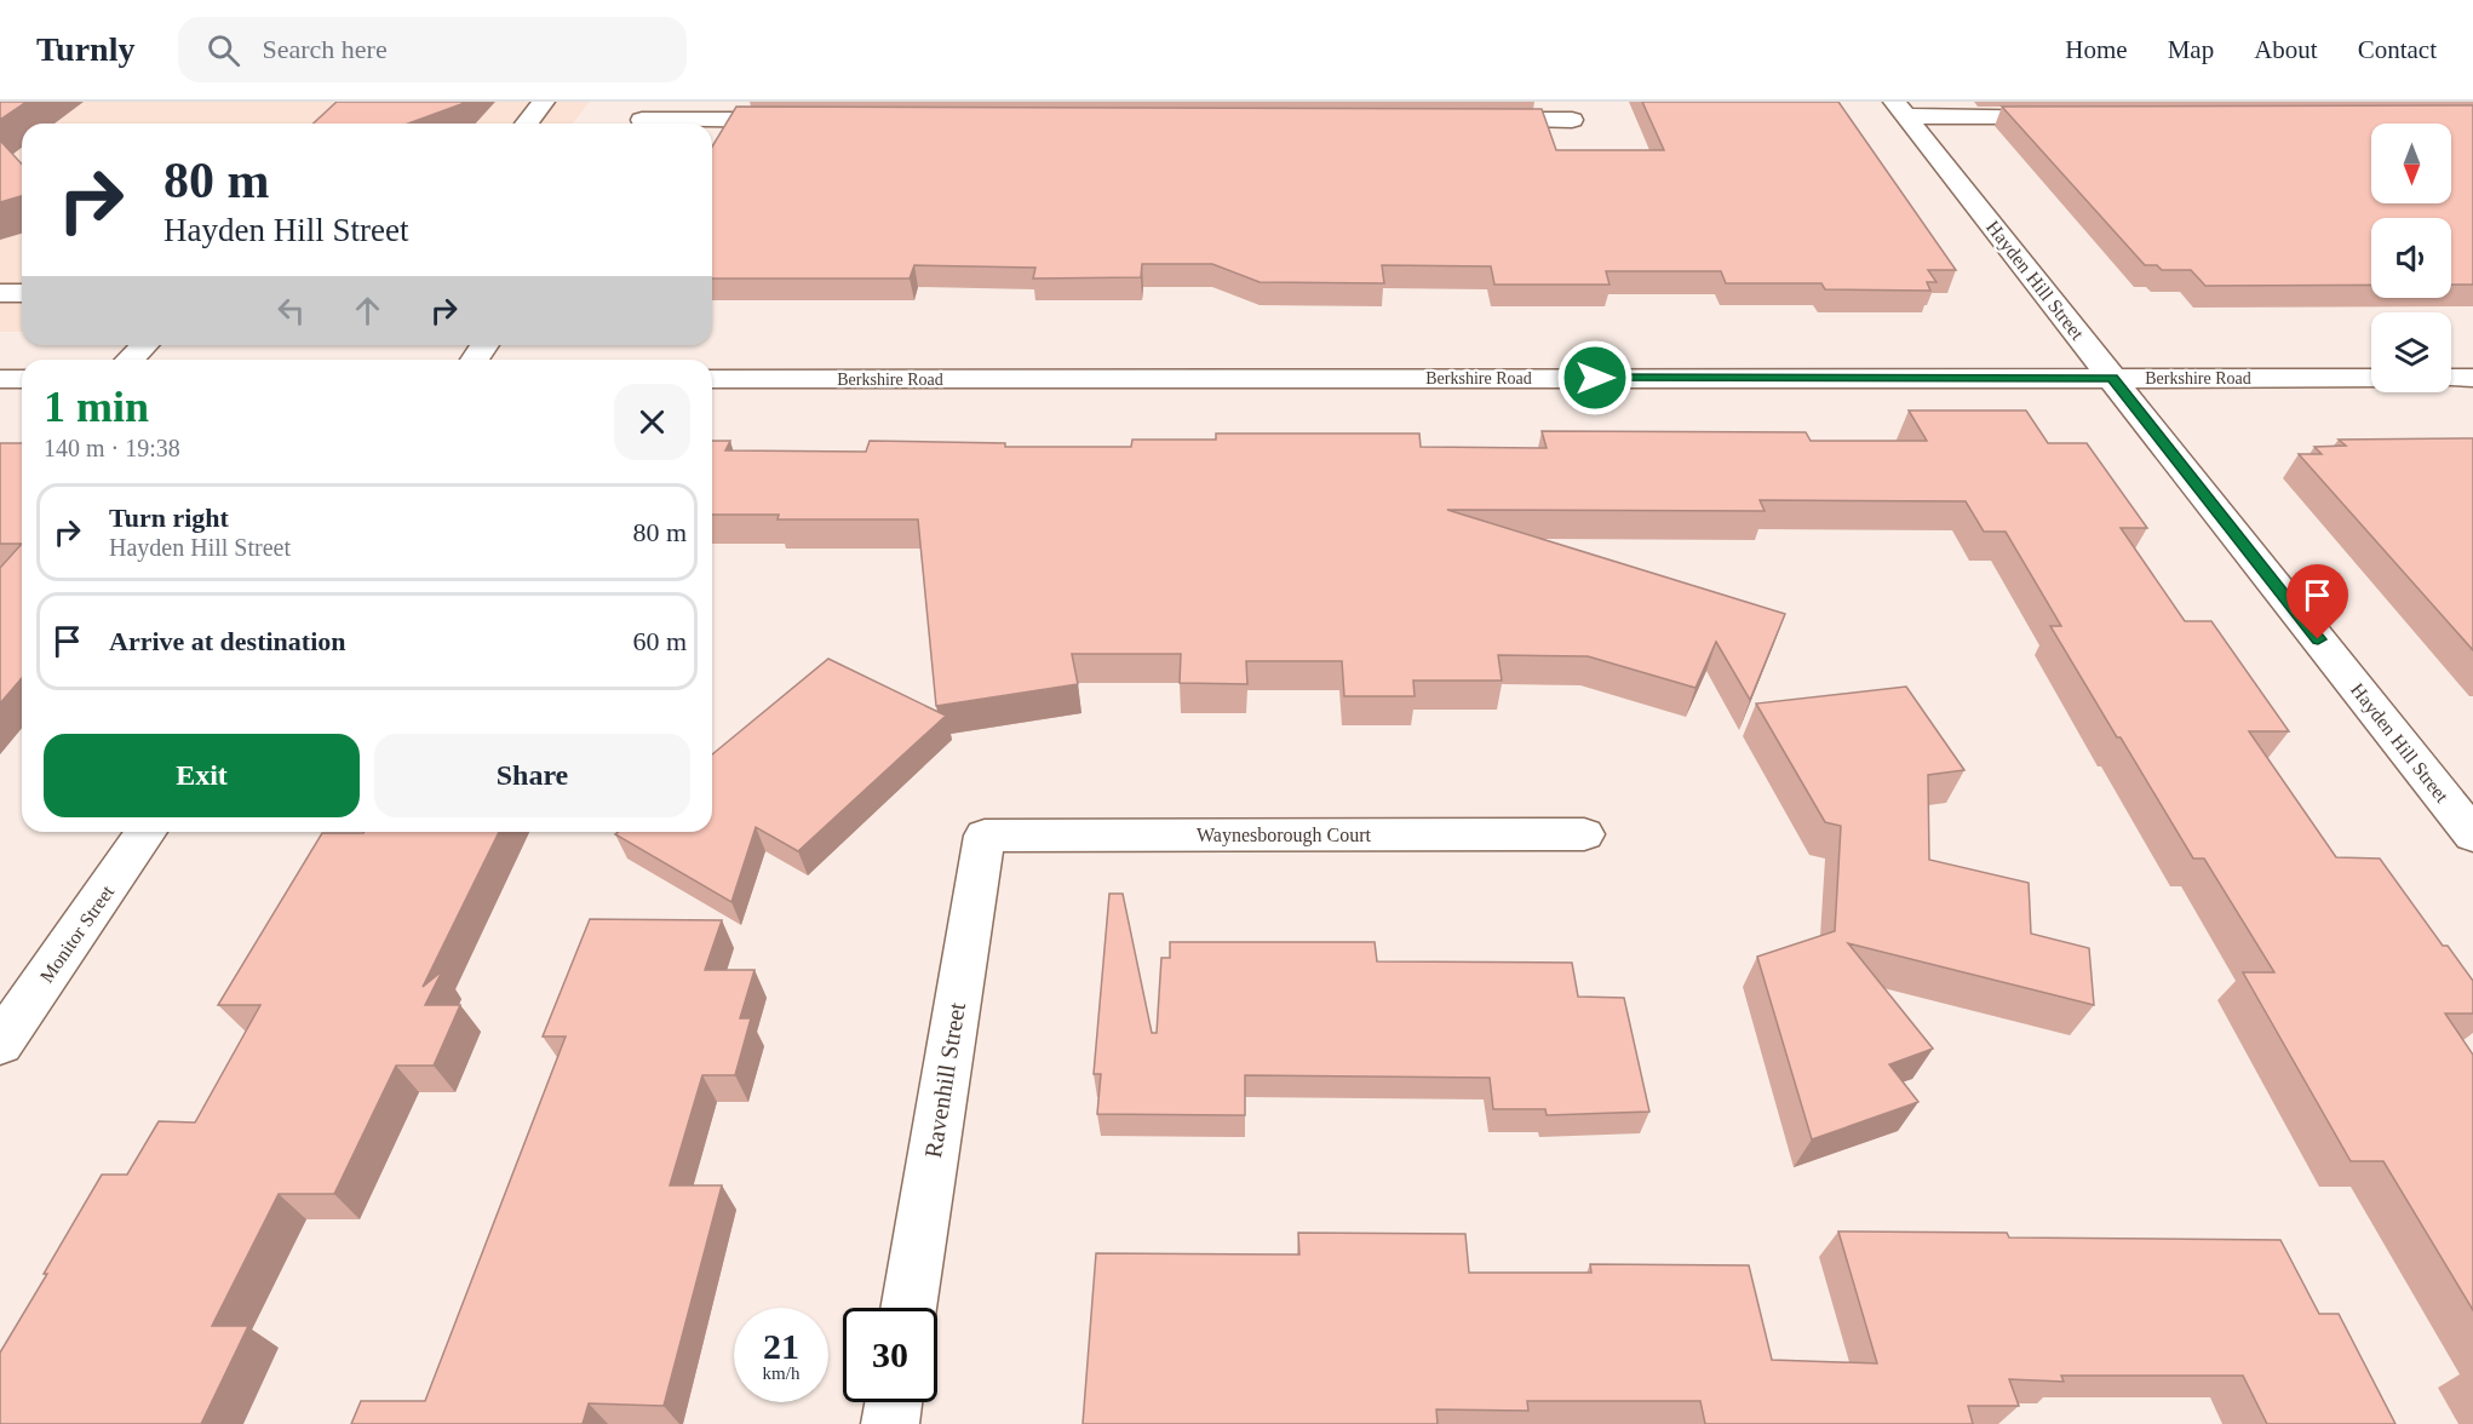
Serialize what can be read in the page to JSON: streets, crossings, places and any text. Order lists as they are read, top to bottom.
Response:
{
  "streets": {
    "street": [
      "Hayden Hill Street",
      "Berkshire Road",
      "Waynesborough Court",
      "Monitor Street",
      "Ravenhill Street"
    ]
  },
  "crossings": [
    ["Hayden Hill Street", "Berkshire Road"],
    ["Waynesborough Court", "Ravenhill Street"]
  ],
  "north": "bottom",
  "page": {
    "header": "Turnly",
    "search": "Search here",
    "nav": [
      "Home",
      "Map",
      "About",
      "Contact"
    ],
    "turn": ["80 m", "Hayden Hill Street"],
    "heading": ["1 min", "140 m · 19:38"],
    "list": [
      {
        "name": "Turn right",
        "note": "Hayden Hill Street",
        "value": "80 m"
      },
      {
        "name": "Arrive at destination",
        "value": "60 m"
      }
    ],
    "buttons": ["Exit", "Share"],
    "speed": "21 km/h",
    "limit": "30"
  }
}
